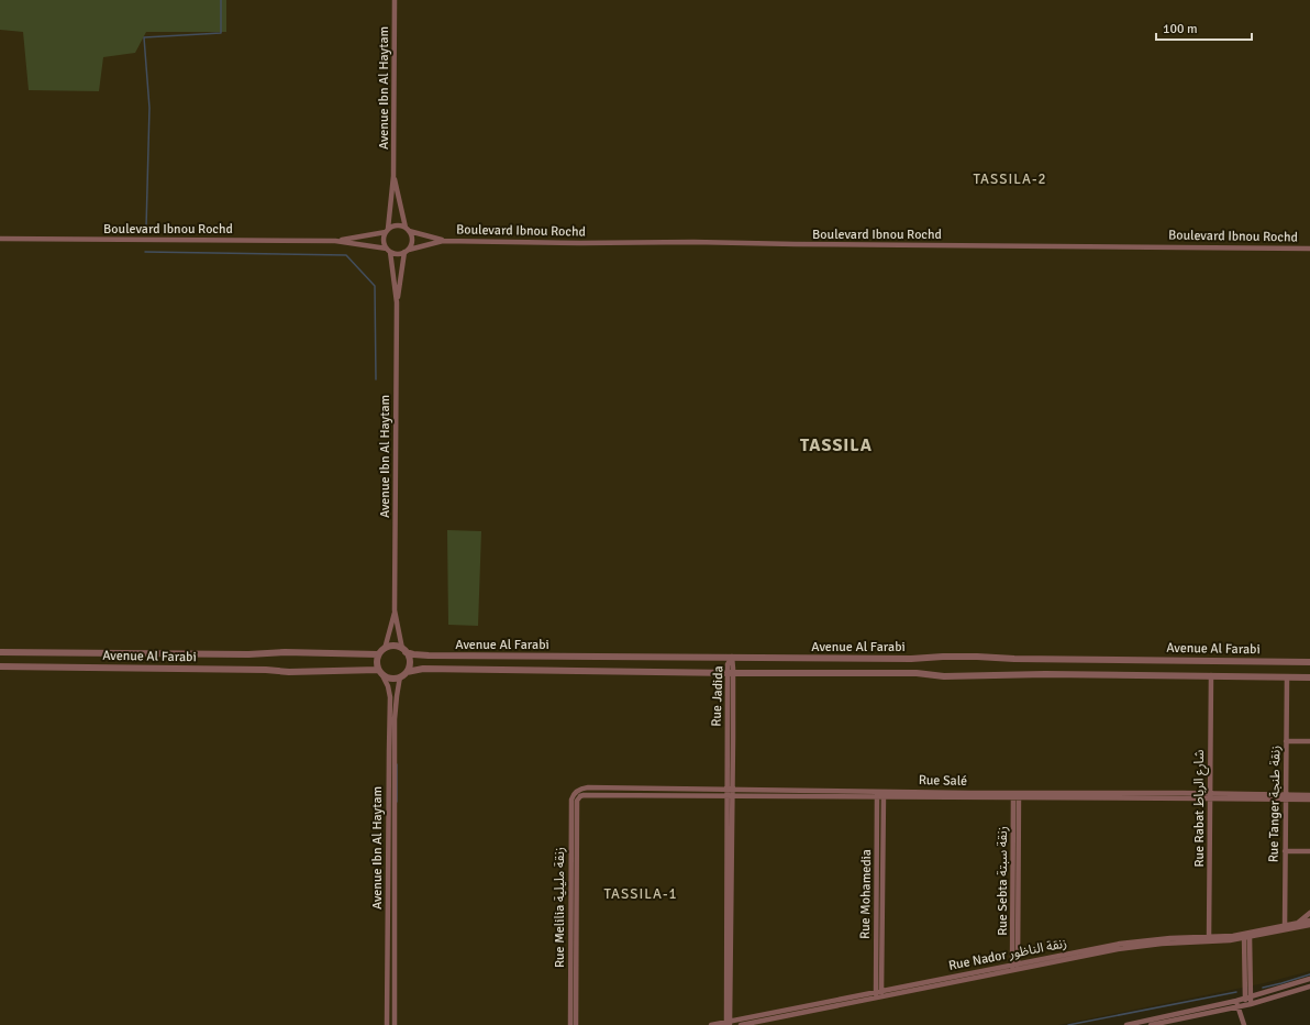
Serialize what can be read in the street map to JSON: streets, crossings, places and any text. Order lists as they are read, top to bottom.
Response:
{
  "streets": {
    "street": [
      "Avenue Ibn Al Haytam",
      "Boulevard Ibnou Rochd",
      "Avenue Al Farabi",
      "Rue Jadida",
      "Rue Salé",
      "Rue Tanger زنقة طنجة",
      "Rue Rabat شارع الرباط",
      "Rue Sebta زنقة سبتة",
      "Rue Mohamedia",
      "Rue Melilia زنقة مليلية",
      "Rue Nador زنقة الناظور"
    ]
  },
  "crossings": [
    ["Avenue Ibn Al Haytam", "Boulevard Ibnou Rochd"],
    ["Avenue Ibn Al Haytam", "Avenue Al Farabi"],
    ["Avenue Al Farabi", "Rue Jadida"],
    ["Avenue Al Farabi", "Rue Tanger زنقة طنجة"],
    ["Avenue Al Farabi", "Rue Rabat شارع الرباط"],
    ["Rue Jadida", "Rue Salé"],
    ["Rue Jadida", "Rue Nador زنقة الناظور"],
    ["Rue Salé", "Rue Tanger زنقة طنجة"],
    ["Rue Salé", "Rue Rabat شارع الرباط"],
    ["Rue Salé", "Rue Sebta زنقة سبتة"],
    ["Rue Salé", "Rue Mohamedia"],
    ["Rue Salé", "Rue Melilia زنقة مليلية"],
    ["Rue Tanger زنقة طنجة", "Rue Nador زنقة الناظور"],
    ["Rue Rabat شارع الرباط", "Rue Nador زنقة الناظور"],
    ["Rue Sebta زنقة سبتة", "Rue Nador زنقة الناظور"],
    ["Rue Mohamedia", "Rue Nador زنقة الناظور"]
  ],
  "districts": ["TASSILA-2", "TASSILA", "TASSILA-1"],
  "scale_bar": "100 m"
}
